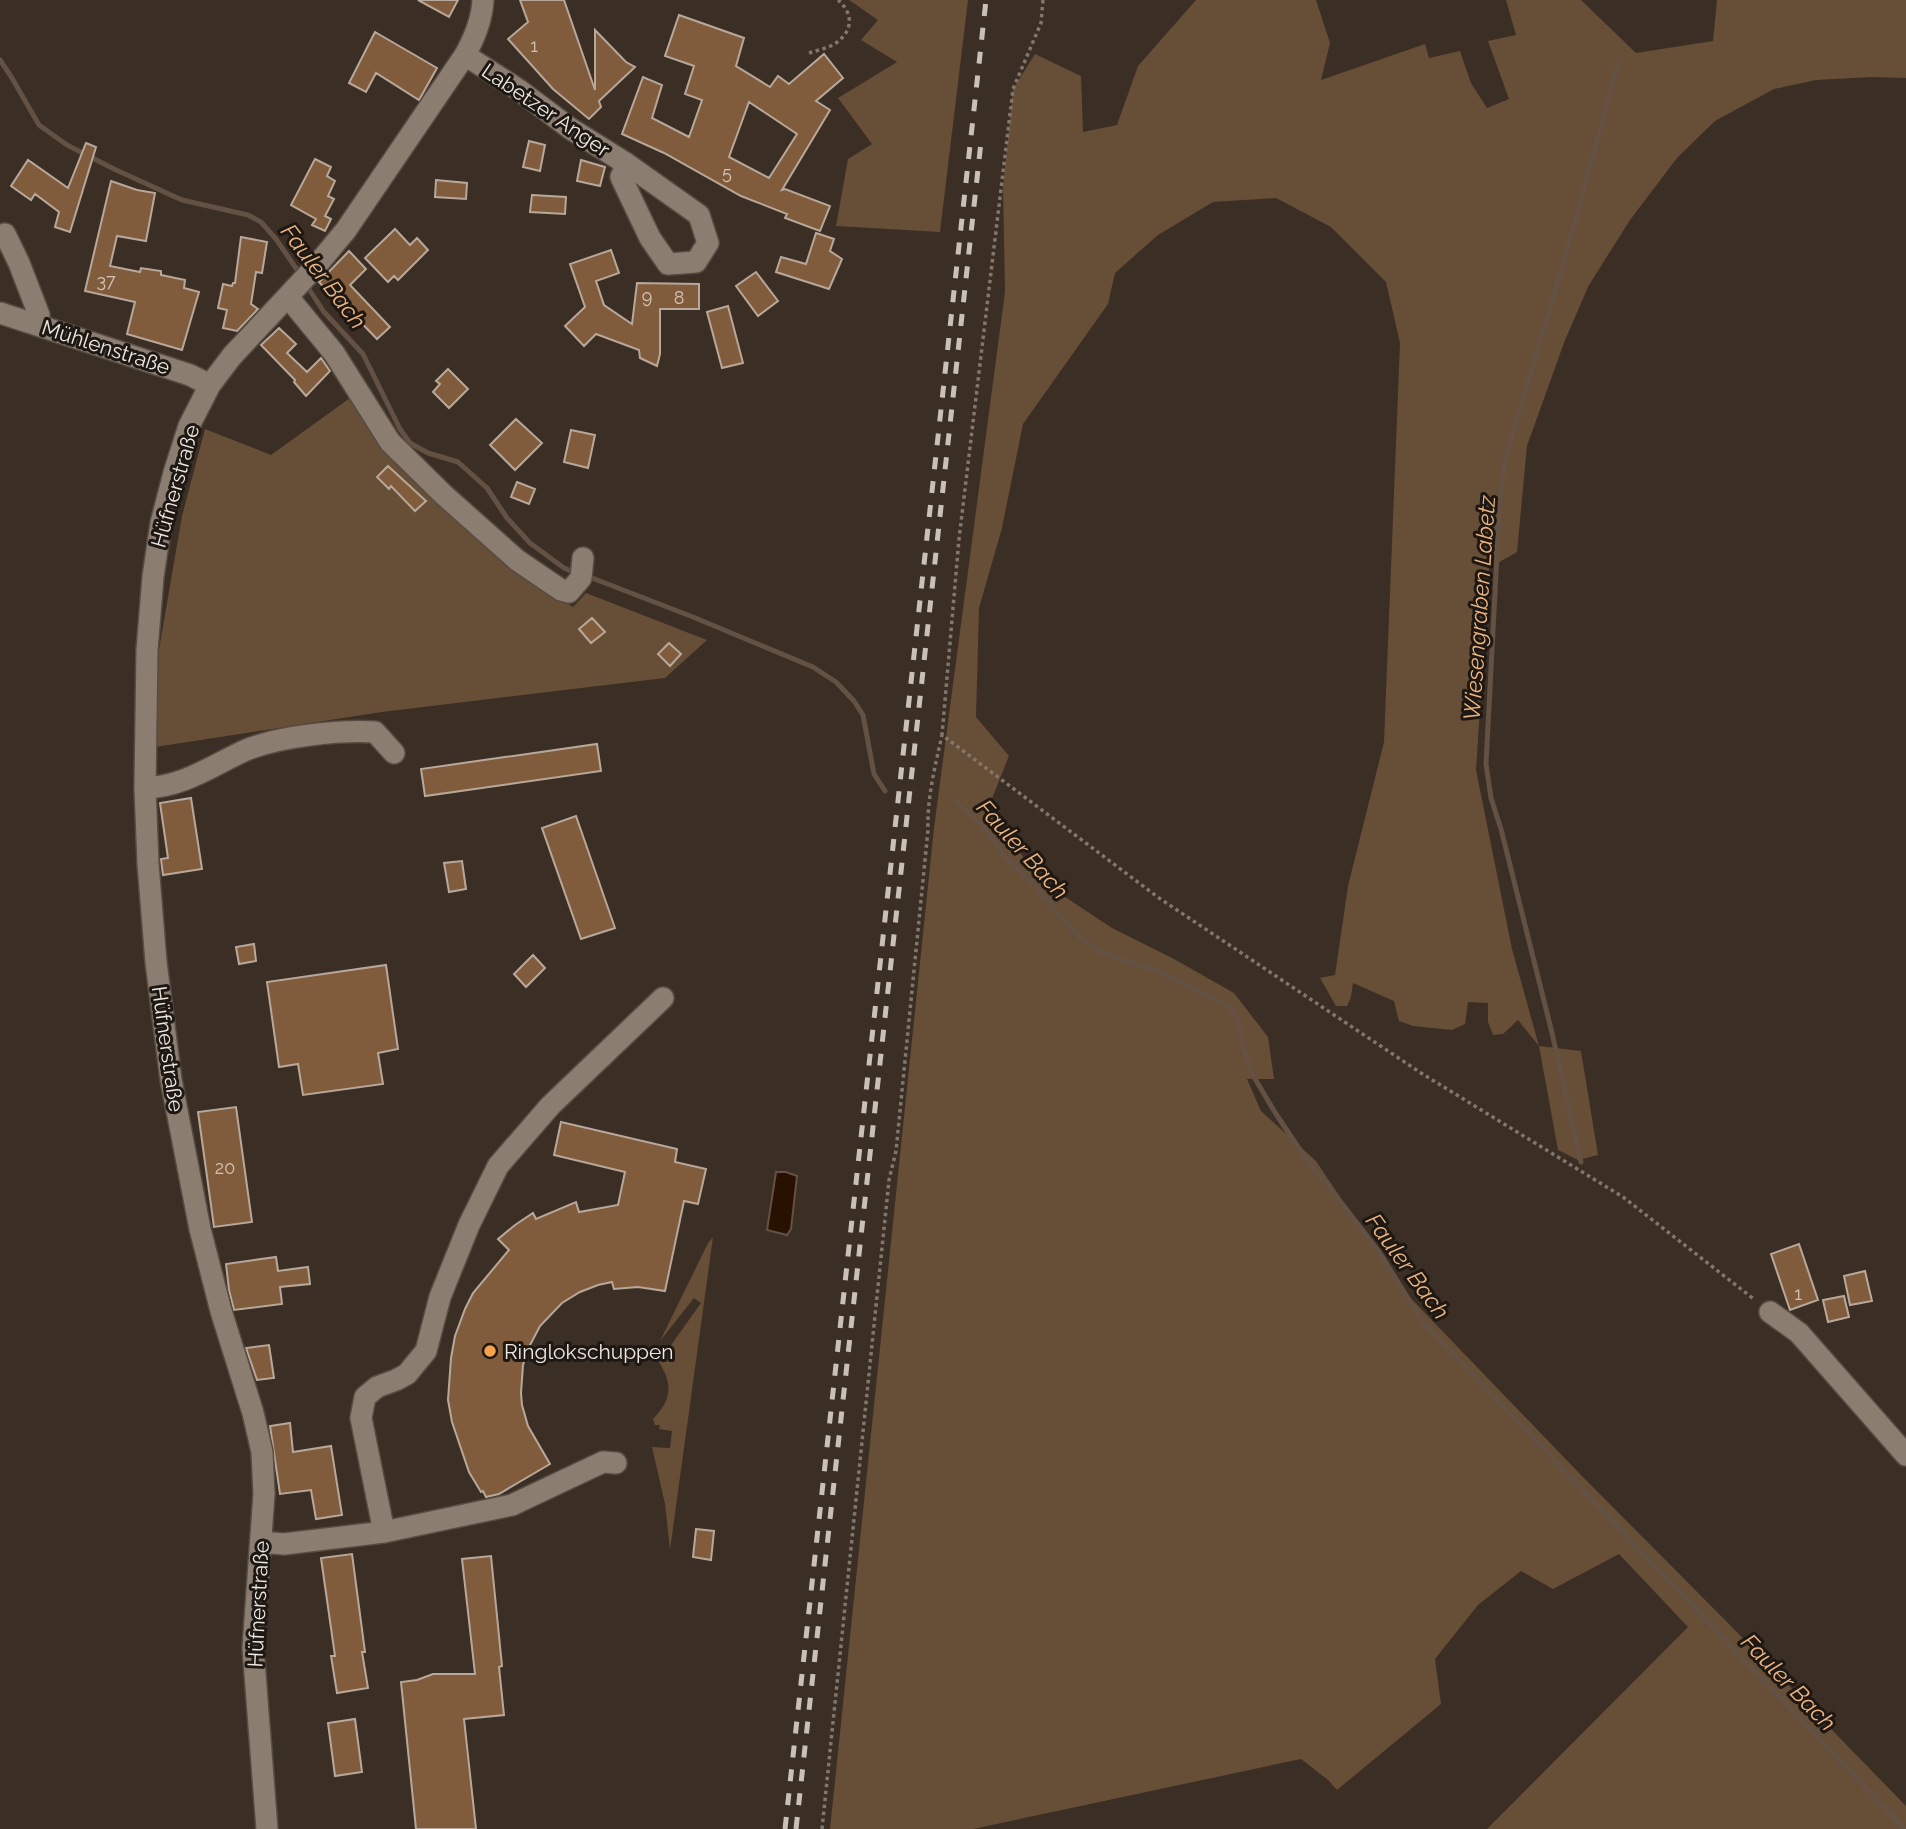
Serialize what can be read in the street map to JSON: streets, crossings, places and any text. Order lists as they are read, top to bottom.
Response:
{
  "streets": {
    "street": ["Labetzer Anger", "Mühlenstraße", "Hüfnerstraße"]
  },
  "crossings": [
    ["Labetzer Anger", "Hüfnerstraße"],
    ["Mühlenstraße", "Hüfnerstraße"]
  ],
  "water": ["Fauler Bach", "Wiesengraben Labetz"],
  "places": ["Ringlokschuppen"],
  "house_numbers": [
    "1",
    "5",
    "37",
    "9",
    "8",
    "20",
    "1"
  ]
}
